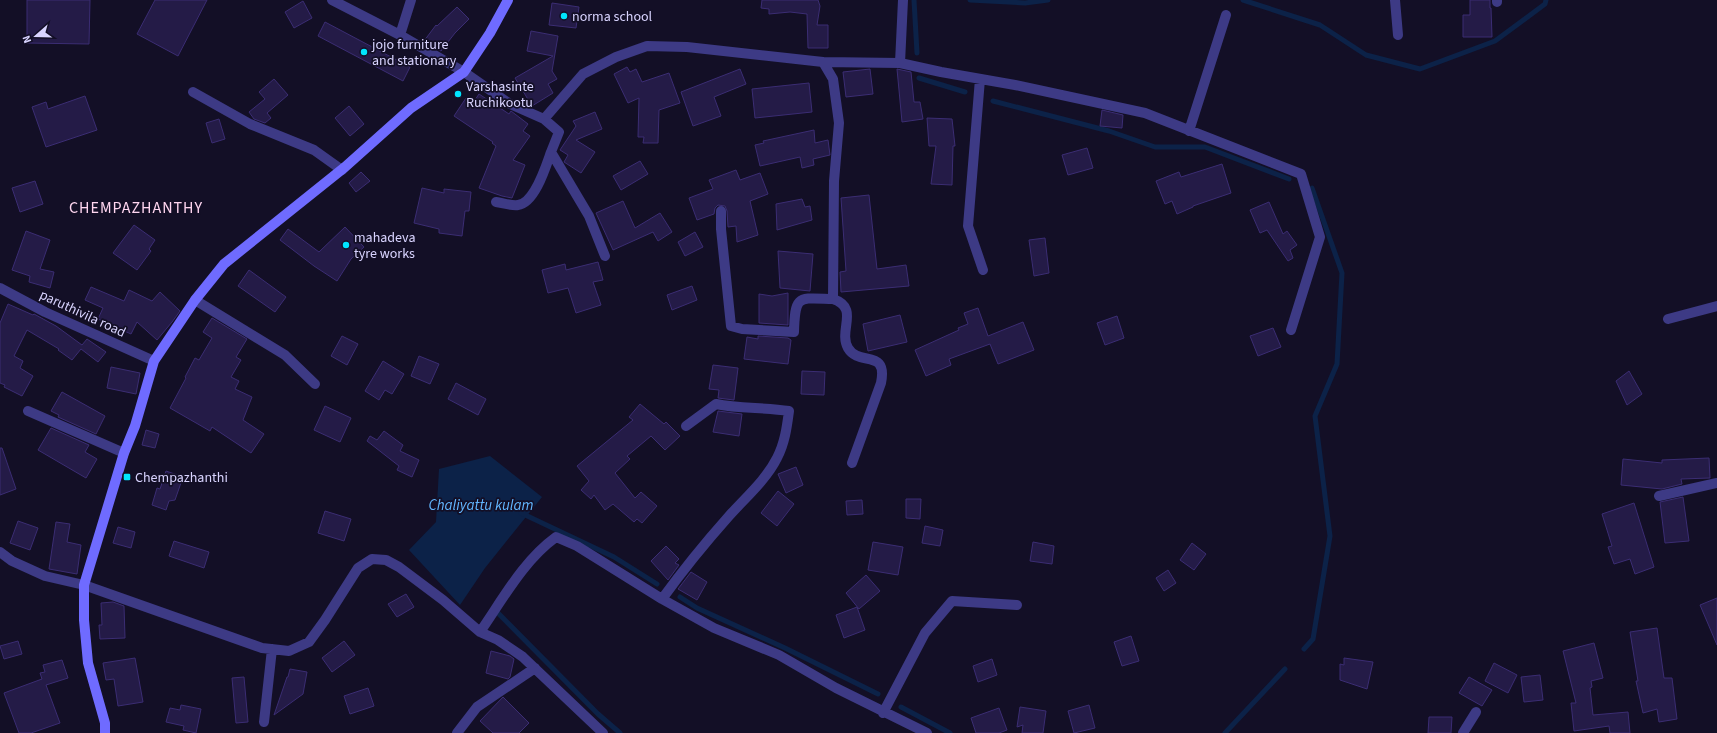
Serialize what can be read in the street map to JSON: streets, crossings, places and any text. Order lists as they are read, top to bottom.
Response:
{
  "streets": {
    "street": ["paruthivila road"]
  },
  "districts": ["CHEMPAZHANTHY"],
  "water": ["Chaliyattu kulam"],
  "places": {
    "other": [
      "norma school",
      "jojo furniture and stationary",
      "Varshasinte Ruchikootu",
      "mahadeva tyre works"
    ],
    "transit": ["Chempazhanthi"]
  },
  "north": "left"
}
